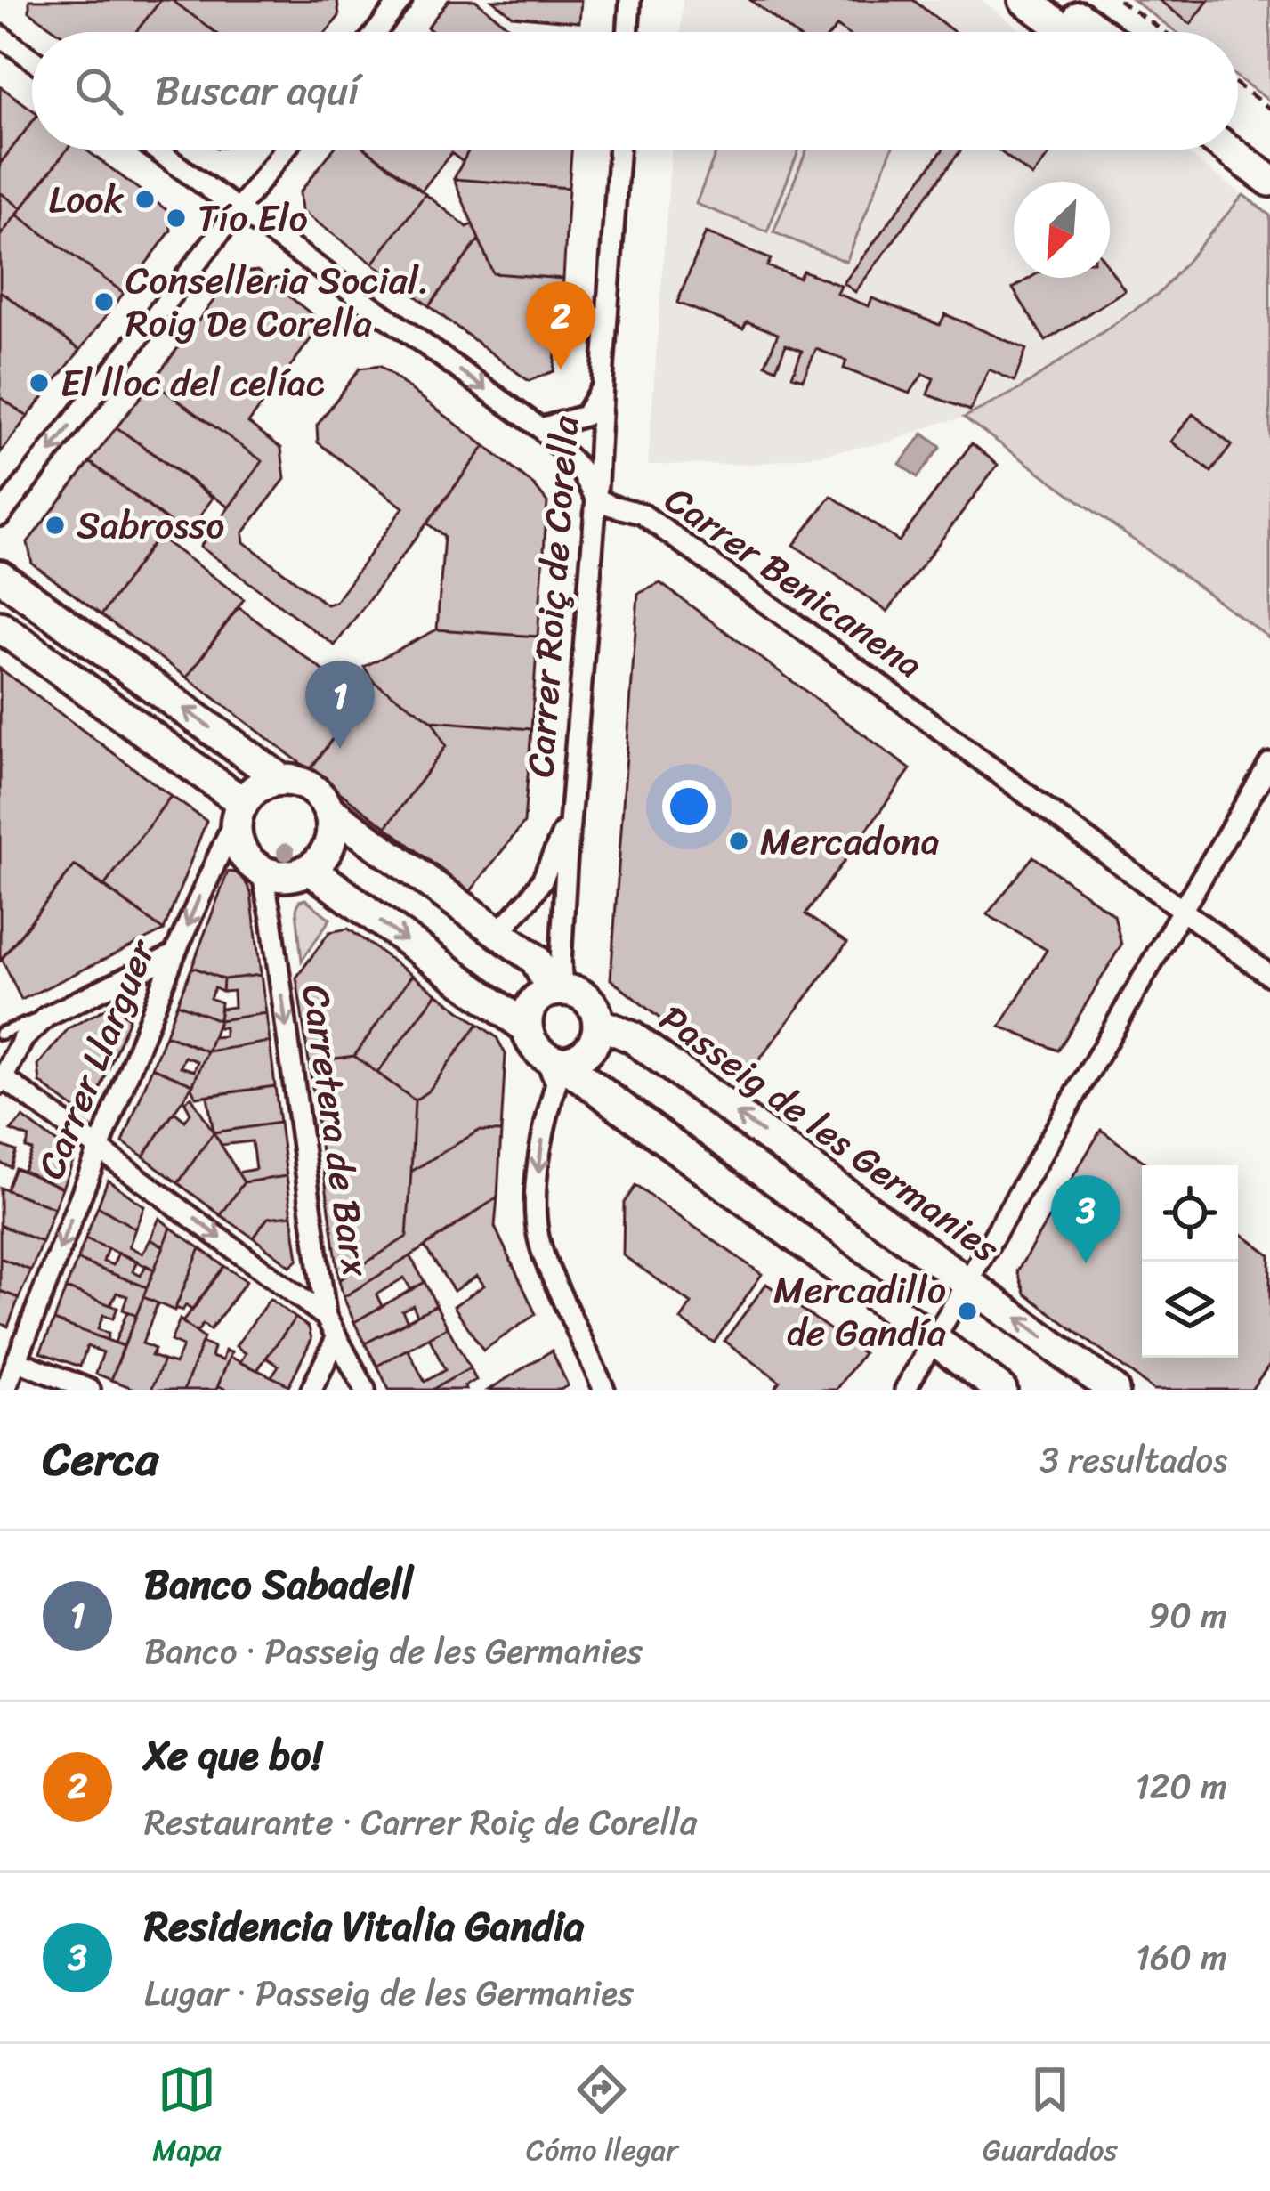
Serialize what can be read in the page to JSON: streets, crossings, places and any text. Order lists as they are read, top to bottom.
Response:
{
  "streets": {
    "street": [
      "Carrer Benicanena",
      "Carrer Roiç de Corella",
      "Carrer Llarguer",
      "Carretera de Barx",
      "Passeig de les Germanies"
    ]
  },
  "crossings": [
    ["Carrer Benicanena", "Carrer Roiç de Corella"],
    ["Carrer Roiç de Corella", "Passeig de les Germanies"],
    ["Carrer Llarguer", "Carretera de Barx"],
    ["Carrer Llarguer", "Passeig de les Germanies"],
    ["Carretera de Barx", "Passeig de les Germanies"]
  ],
  "one_way": ["Carrer Llarguer", "Carretera de Barx"],
  "places": [
    "Look",
    "Tío Elo",
    "Conselleria Social. Roig De Corella",
    "El lloc del celíac",
    "Sabrosso",
    "Mercadona",
    "Mercadillo de Gandía"
  ],
  "north": "bottom left",
  "page": {
    "search": "Buscar aquí",
    "pins": ["2", "1", "3"],
    "heading": ["Cerca", "3 resultados"],
    "list": [
      {
        "mark": "1",
        "name": "Banco Sabadell",
        "note": "Banco · Passeig de les Germanies",
        "value": "90 m"
      },
      {
        "mark": "2",
        "name": "Xe que bo!",
        "note": "Restaurante · Carrer Roiç de Corella",
        "value": "120 m"
      },
      {
        "mark": "3",
        "name": "Residencia Vitalia Gandia",
        "note": "Lugar · Passeig de les Germanies",
        "value": "160 m"
      }
    ],
    "nav": ["Mapa", "Cómo llegar", "Guardados"]
  }
}
